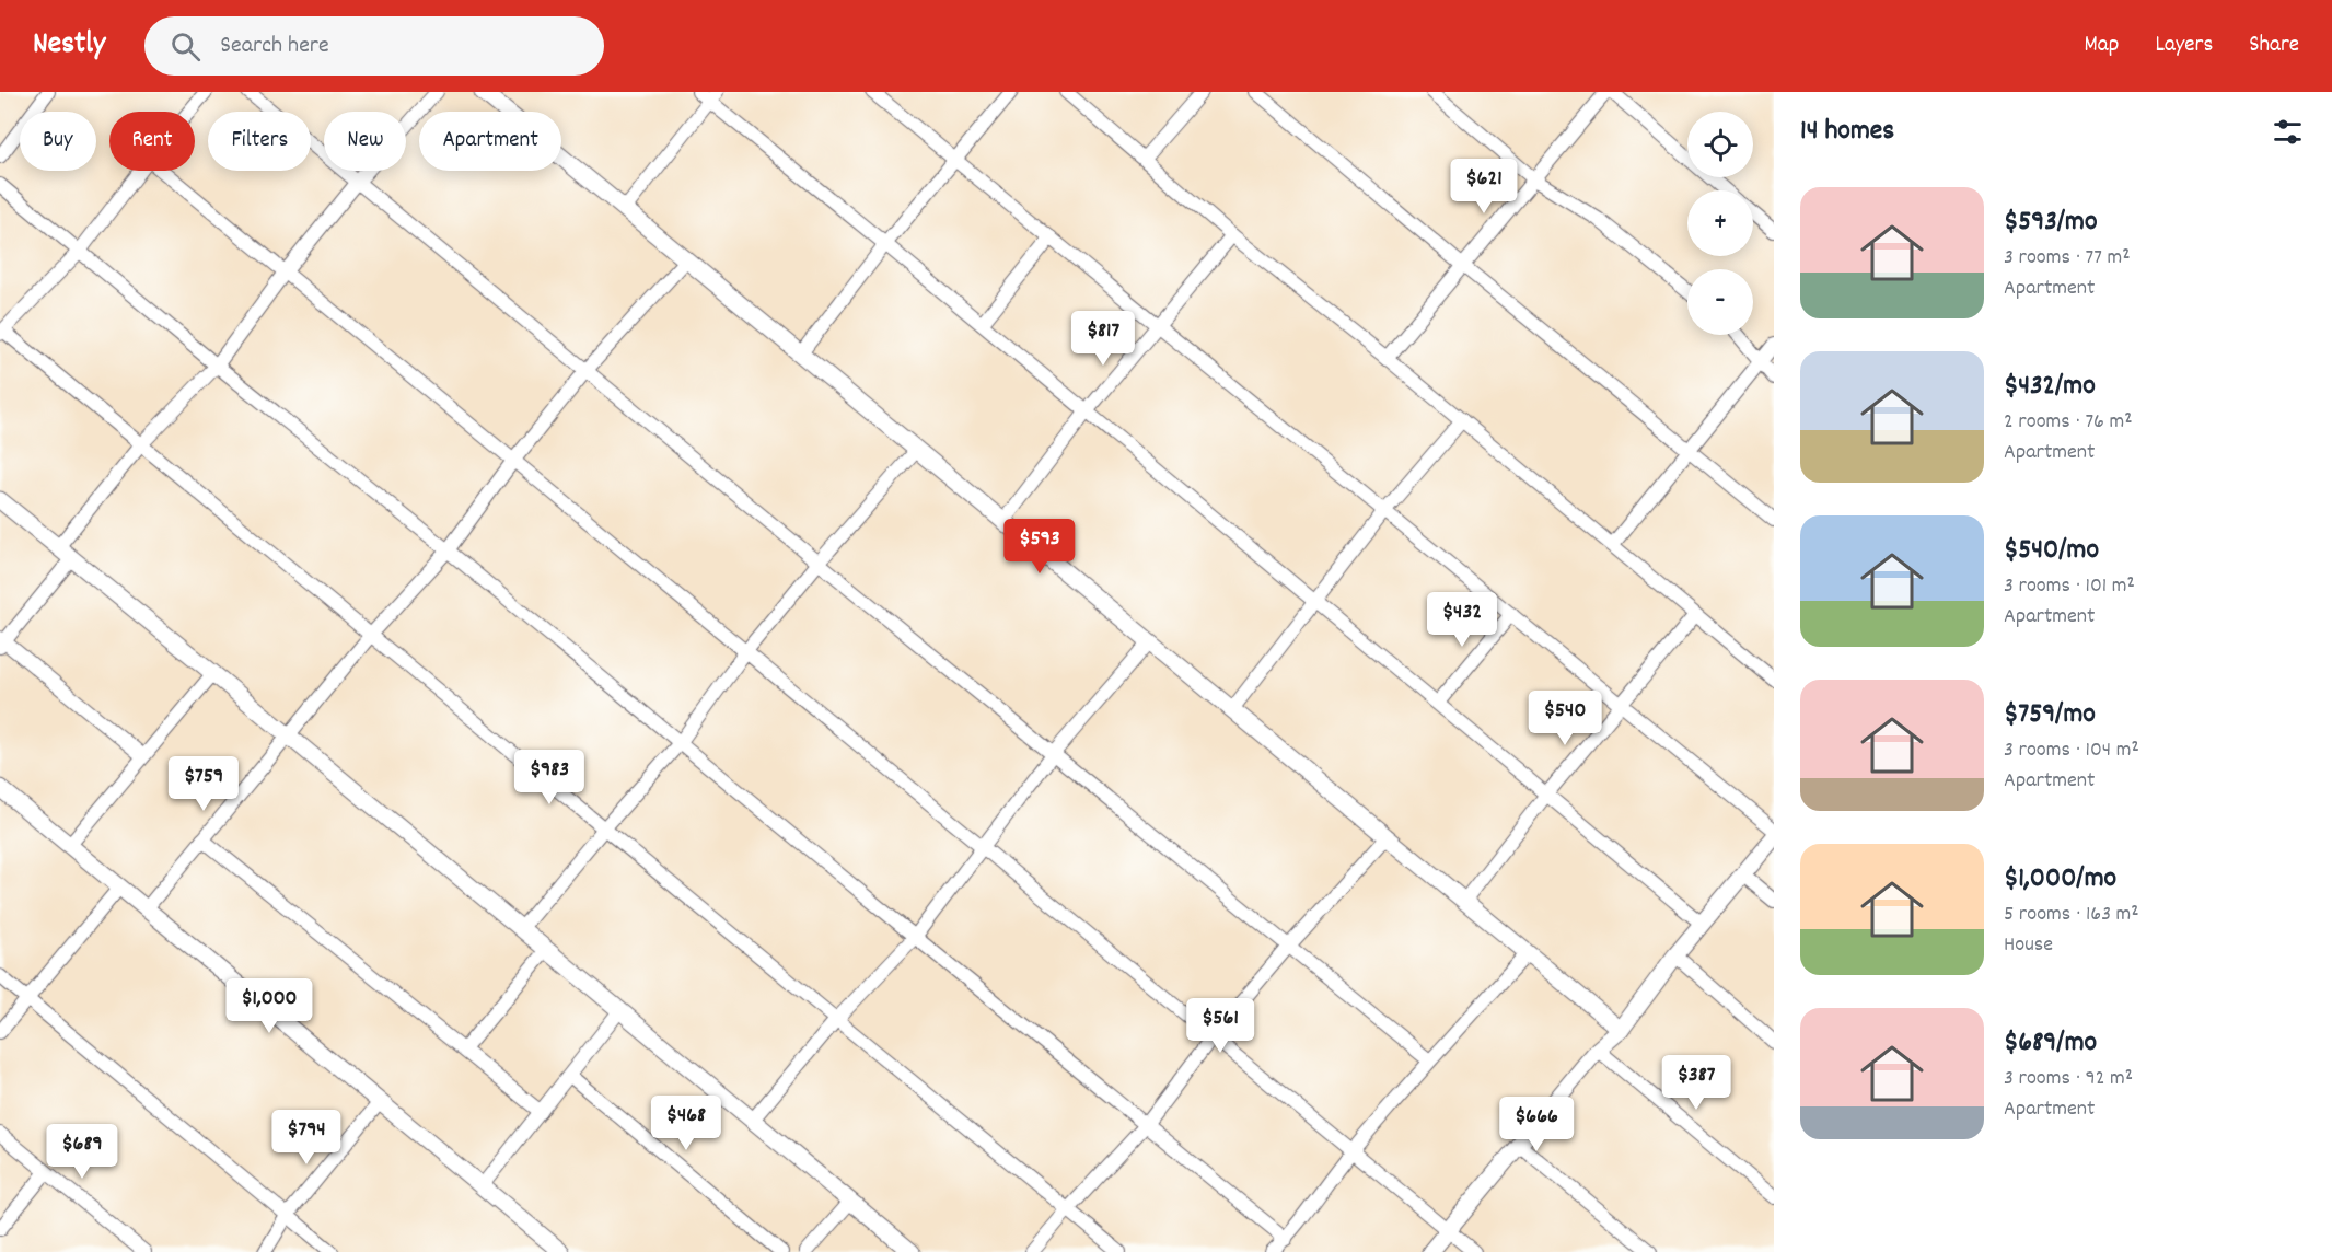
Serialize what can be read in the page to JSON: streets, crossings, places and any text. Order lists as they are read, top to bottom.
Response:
{
  "page": {
    "header": "Nestly",
    "search": "Search here",
    "nav": ["Map", "Layers", "Share"],
    "heading": "14 homes",
    "map_buttons": ["+", "−"],
    "chip": [
      "Buy",
      "Rent",
      "Filters",
      "New",
      "Apartment"
    ],
    "price": [
      "$621",
      "$817",
      "$593",
      "$432",
      "$540",
      "$983",
      "$759",
      "$1,000",
      "$561",
      "$387",
      "$468",
      "$666",
      "$794",
      "$689"
    ],
    "list": [
      {
        "name": "$593/mo",
        "note": "3 rooms · 77 m² · Apartment"
      },
      {
        "name": "$432/mo",
        "note": "2 rooms · 76 m² · Apartment"
      },
      {
        "name": "$540/mo",
        "note": "3 rooms · 101 m² · Apartment"
      },
      {
        "name": "$759/mo",
        "note": "3 rooms · 104 m² · Apartment"
      },
      {
        "name": "$1,000/mo",
        "note": "5 rooms · 163 m² · House"
      },
      {
        "name": "$689/mo",
        "note": "3 rooms · 92 m² · Apartment"
      }
    ]
  }
}
